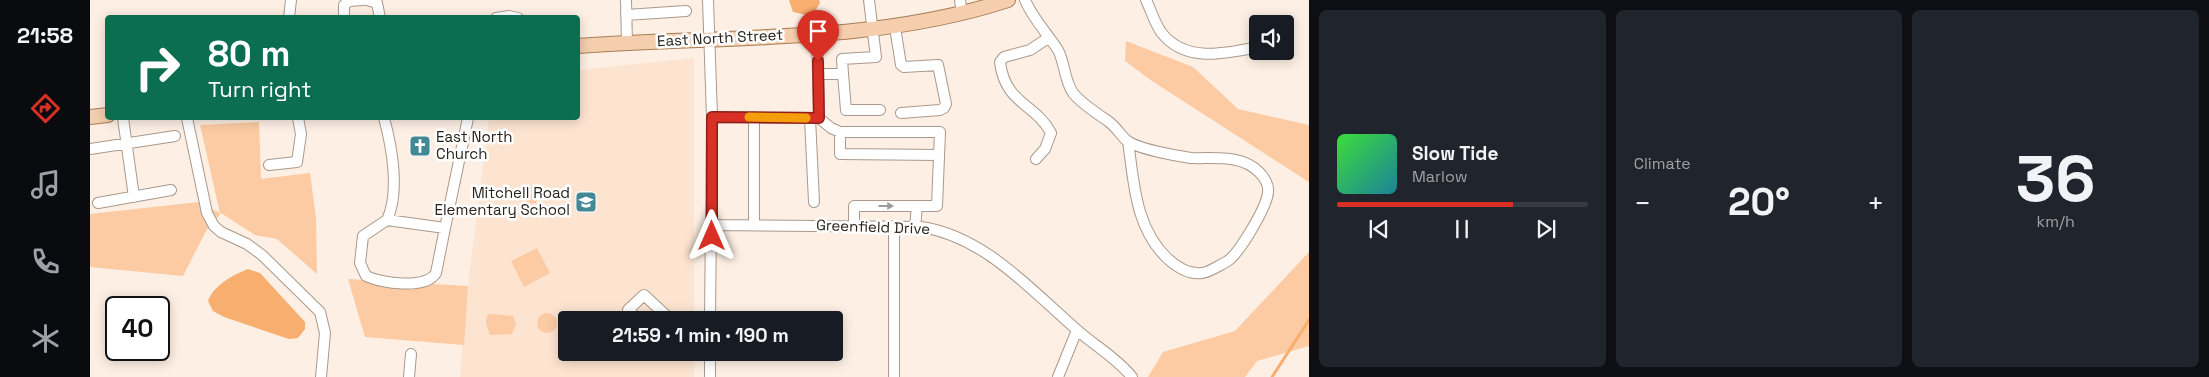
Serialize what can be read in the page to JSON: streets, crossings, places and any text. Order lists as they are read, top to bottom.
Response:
{
  "streets": {
    "main road": ["East North Street"],
    "street": ["Greenfield Drive"]
  },
  "places": {
    "church": ["East North Church"],
    "school or university": ["Mitchell Road Elementary School"]
  },
  "page": {
    "tabs": "21:58",
    "tile": [
      "Climate",
      ["36", "km/h"]
    ],
    "turn": ["80 m", "Turn right"],
    "song": ["Slow Tide", "Marlow"],
    "heat": ["−", "20°", "+"],
    "limit": "40",
    "trip": "21:59 · 1 min · 190 m"
  }
}
